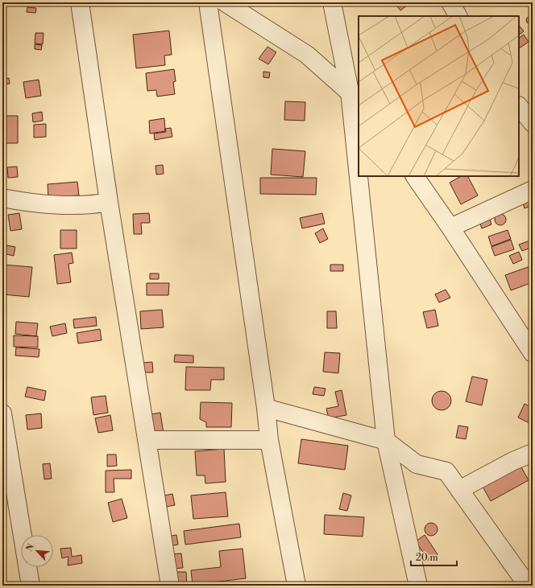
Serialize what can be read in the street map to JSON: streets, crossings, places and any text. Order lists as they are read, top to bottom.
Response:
{
  "scale_bar": "20 m",
  "north": "top left"
}
